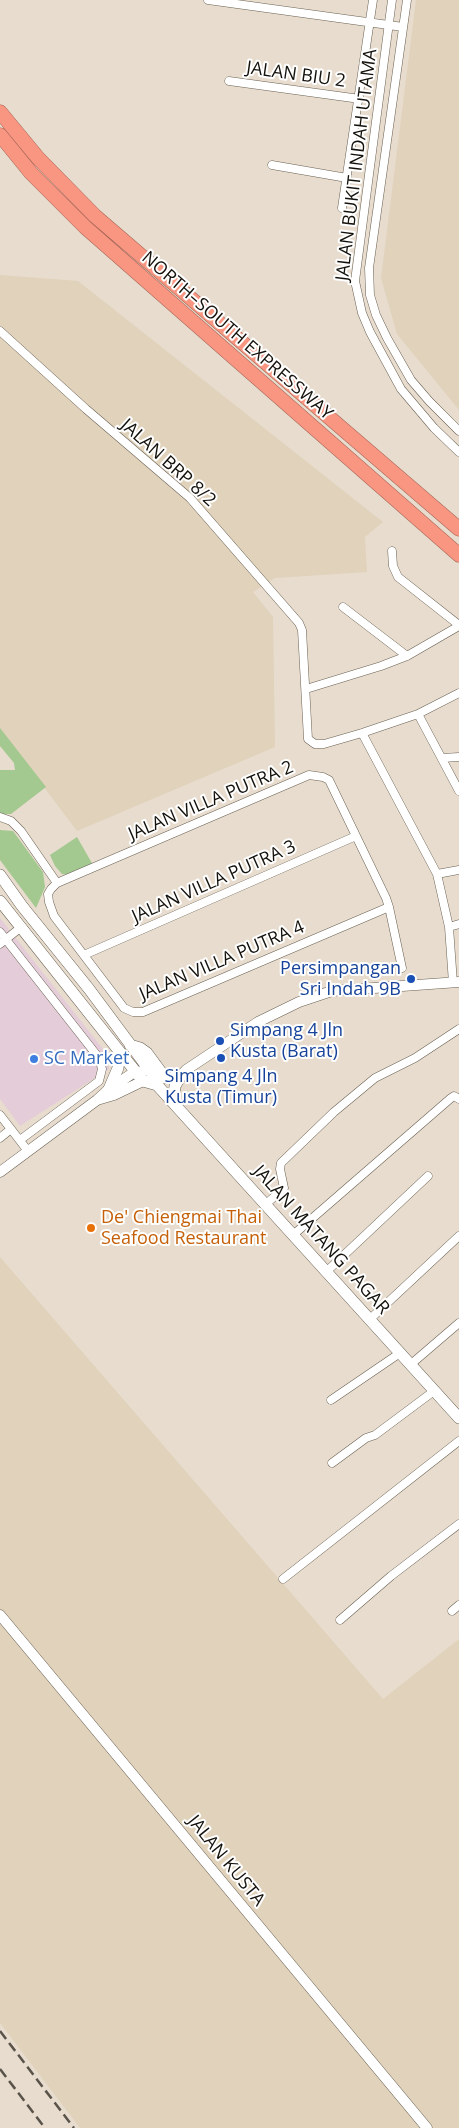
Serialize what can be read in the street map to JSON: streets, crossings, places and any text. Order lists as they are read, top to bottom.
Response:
{
  "streets": {
    "highway": ["NORTH–SOUTH EXPRESSWAY"],
    "main road": ["JALAN MATANG PAGAR"],
    "street": [
      "JALAN BIU 2",
      "JALAN BUKIT INDAH UTAMA",
      "JALAN BRP 8/2",
      "JALAN VILLA PUTRA 2",
      "JALAN VILLA PUTRA 3",
      "JALAN VILLA PUTRA 4",
      "JALAN KUSTA"
    ]
  },
  "crossings": [
    ["JALAN VILLA PUTRA 2", "JALAN VILLA PUTRA 3"],
    ["JALAN VILLA PUTRA 2", "JALAN VILLA PUTRA 4"],
    ["JALAN VILLA PUTRA 3", "JALAN VILLA PUTRA 4"]
  ],
  "places": [
    "Persimpangan Sri Indah 9B",
    "Simpang 4 Jln Kusta (Barat)",
    "Simpang 4 Jln Kusta (Timur)",
    "SC Market",
    "De' Chiengmai Thai Seafood Restaurant"
  ]
}
